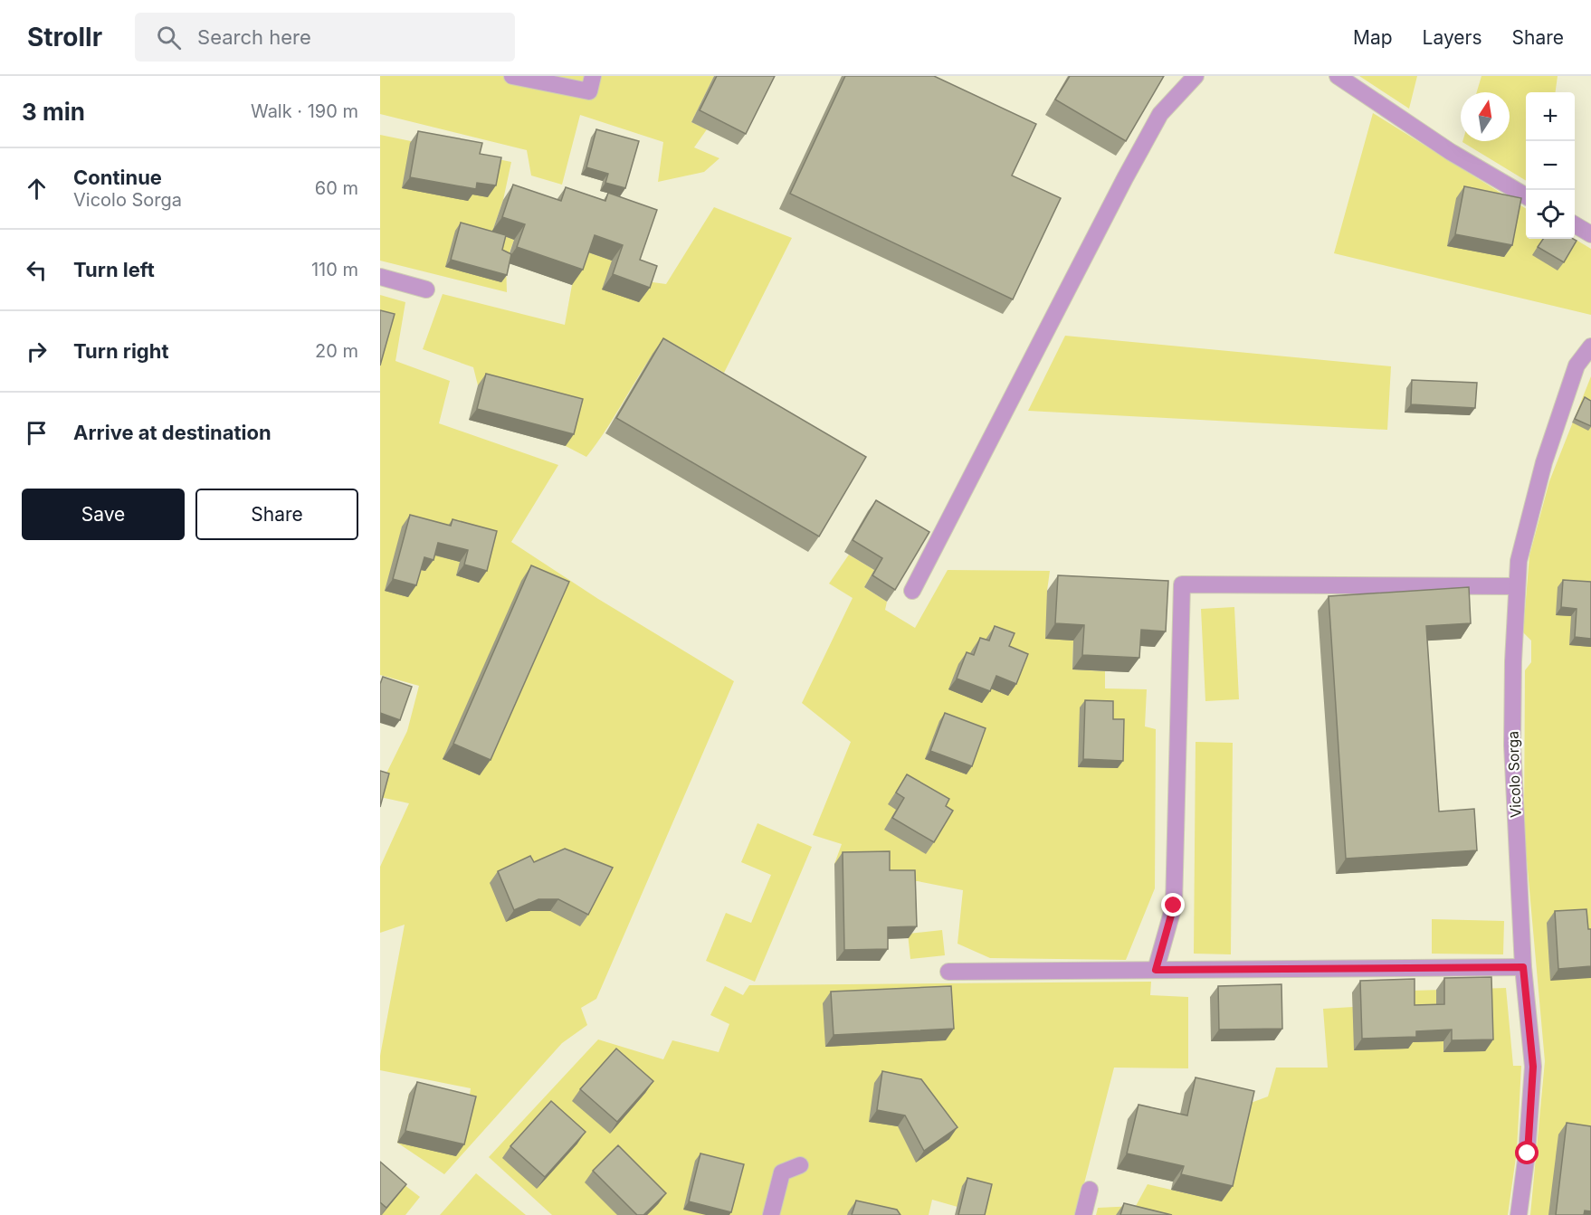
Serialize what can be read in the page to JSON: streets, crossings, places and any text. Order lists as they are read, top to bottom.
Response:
{
  "streets": {
    "street": ["Vicolo Sorga"]
  },
  "north": "top",
  "page": {
    "header": "Strollr",
    "search": "Search here",
    "nav": ["Map", "Layers", "Share"],
    "heading": ["3 min", "Walk · 190 m"],
    "map_buttons": ["+", "−"],
    "list": [
      ["Continue", "Vicolo Sorga", "60 m"],
      ["Turn left", "110 m"],
      ["Turn right", "20 m"],
      "Arrive at destination"
    ],
    "buttons": ["Save", "Share"]
  }
}
